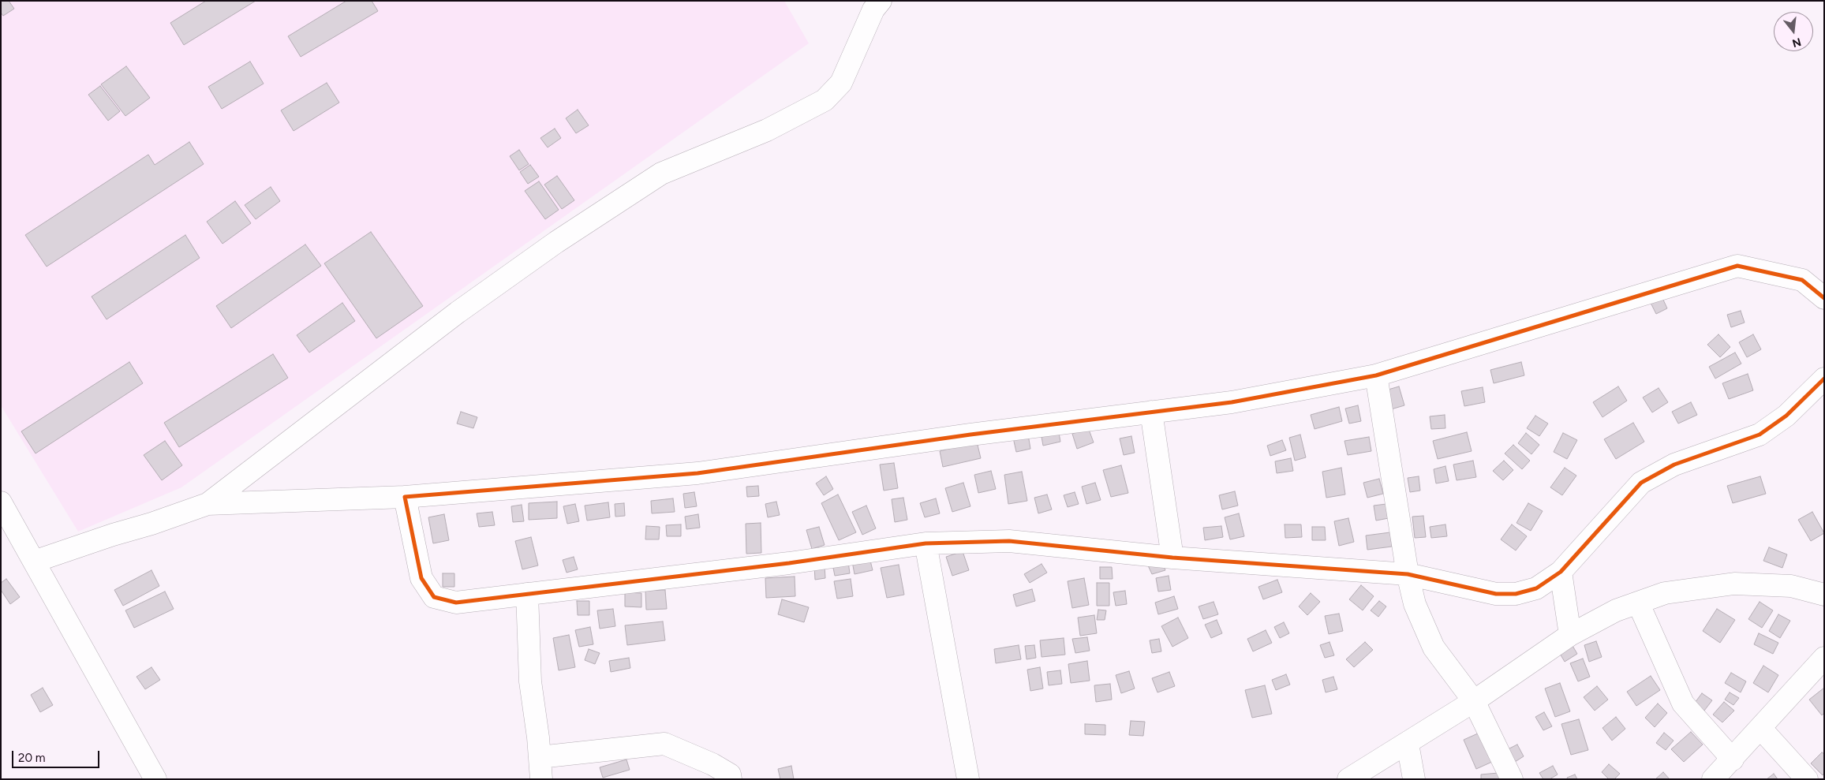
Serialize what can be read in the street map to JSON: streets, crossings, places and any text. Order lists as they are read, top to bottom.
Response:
{
  "scale_bar": "20 m",
  "north": "bottom"
}
